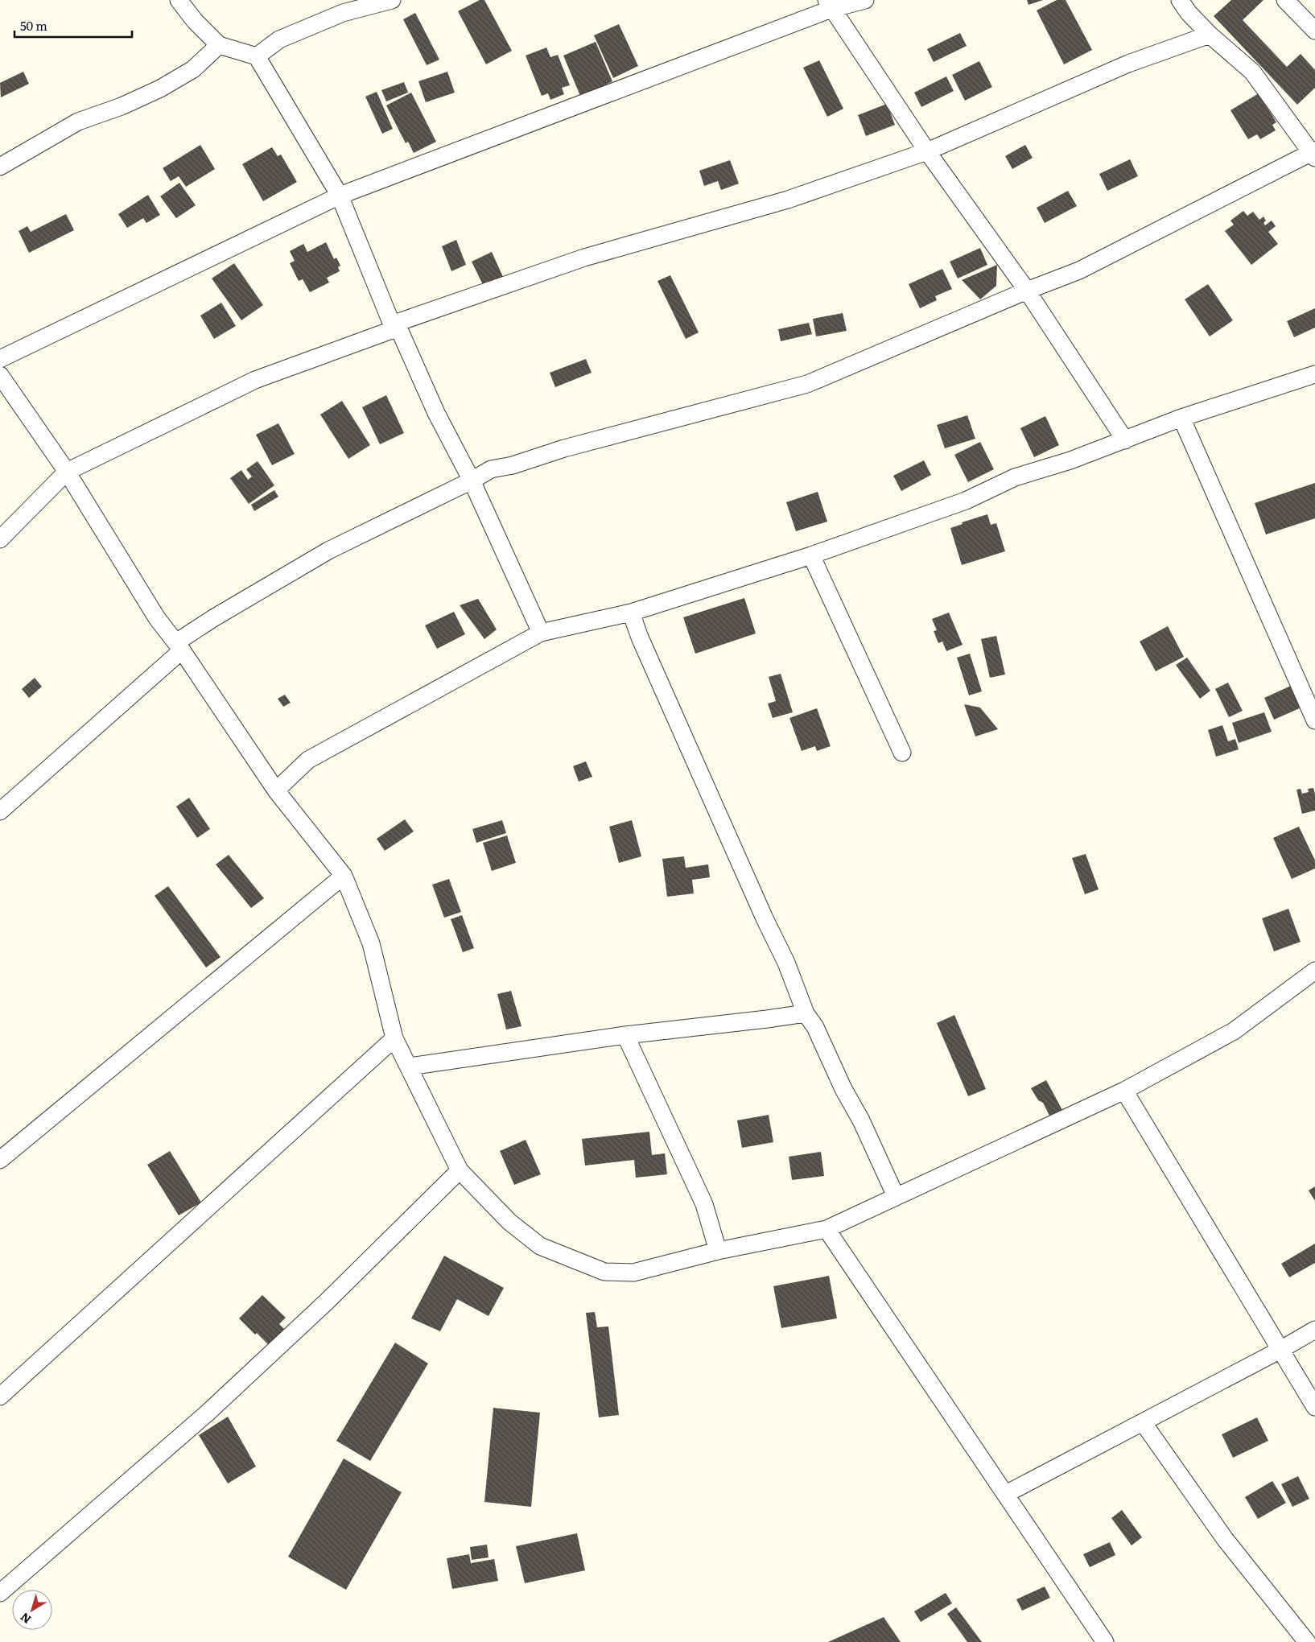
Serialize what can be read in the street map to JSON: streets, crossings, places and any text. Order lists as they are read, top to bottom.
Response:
{
  "scale_bar": "50 m",
  "north": "bottom left"
}
